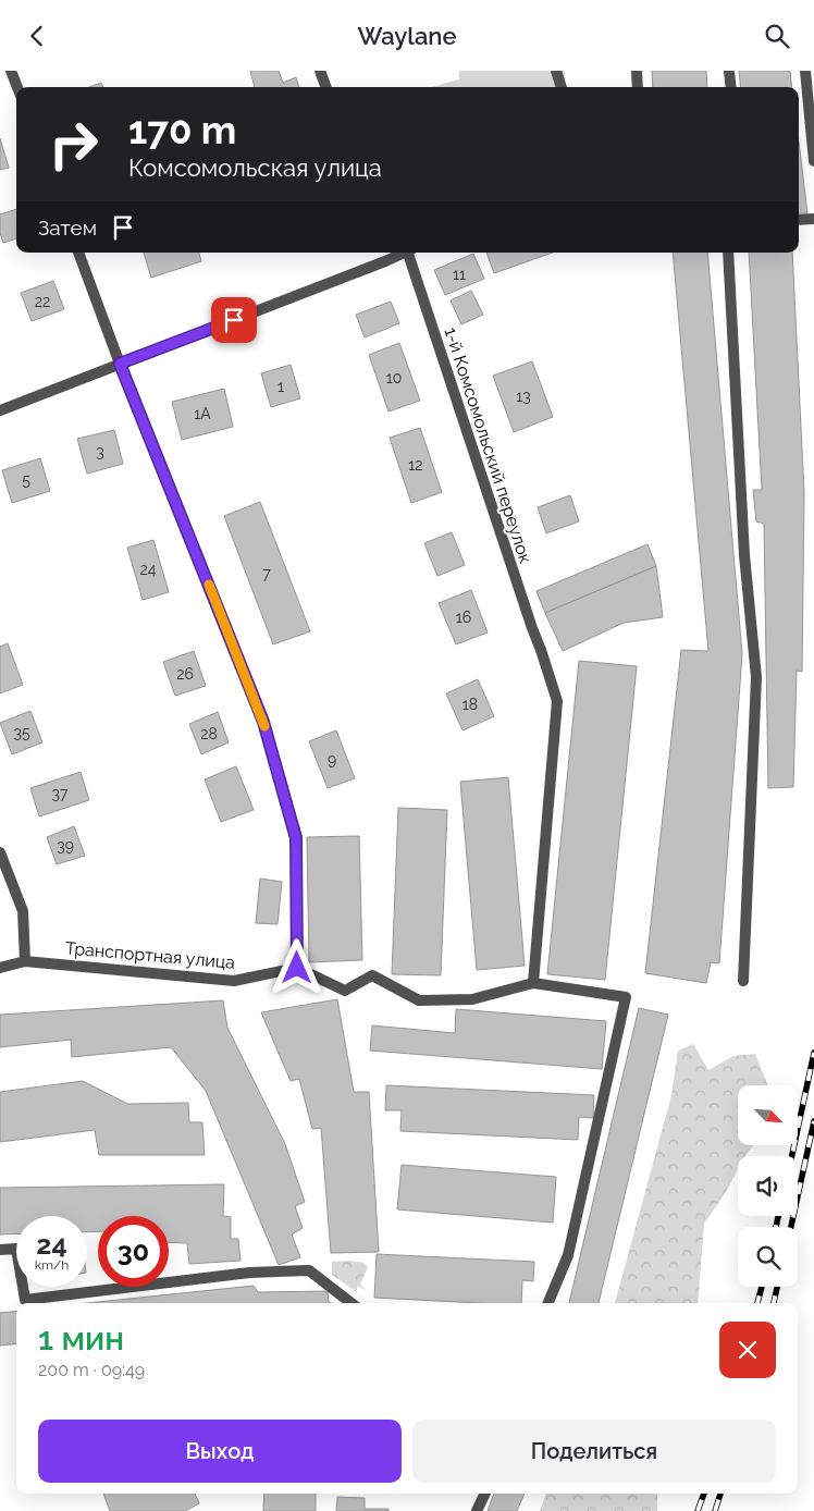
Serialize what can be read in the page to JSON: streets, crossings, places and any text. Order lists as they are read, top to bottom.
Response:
{
  "streets": {
    "street": ["1-й Комсомольский переулок", "Транспортная улица"]
  },
  "house_numbers": [
    "11",
    "22",
    "10",
    "1",
    "13",
    "1А",
    "3",
    "12",
    "5",
    "24",
    "7",
    "16",
    "26",
    "18",
    "35",
    "28",
    "9",
    "37",
    "39"
  ],
  "north": "bottom right",
  "page": {
    "header": "Waylane",
    "turn": ["170 m", "Комсомольская улица"],
    "then": "Затем",
    "speed": "24 km/h",
    "limit": "30",
    "heading": ["1 мин", "200 m · 09:49"],
    "buttons": ["Выход", "Поделиться"]
  }
}
